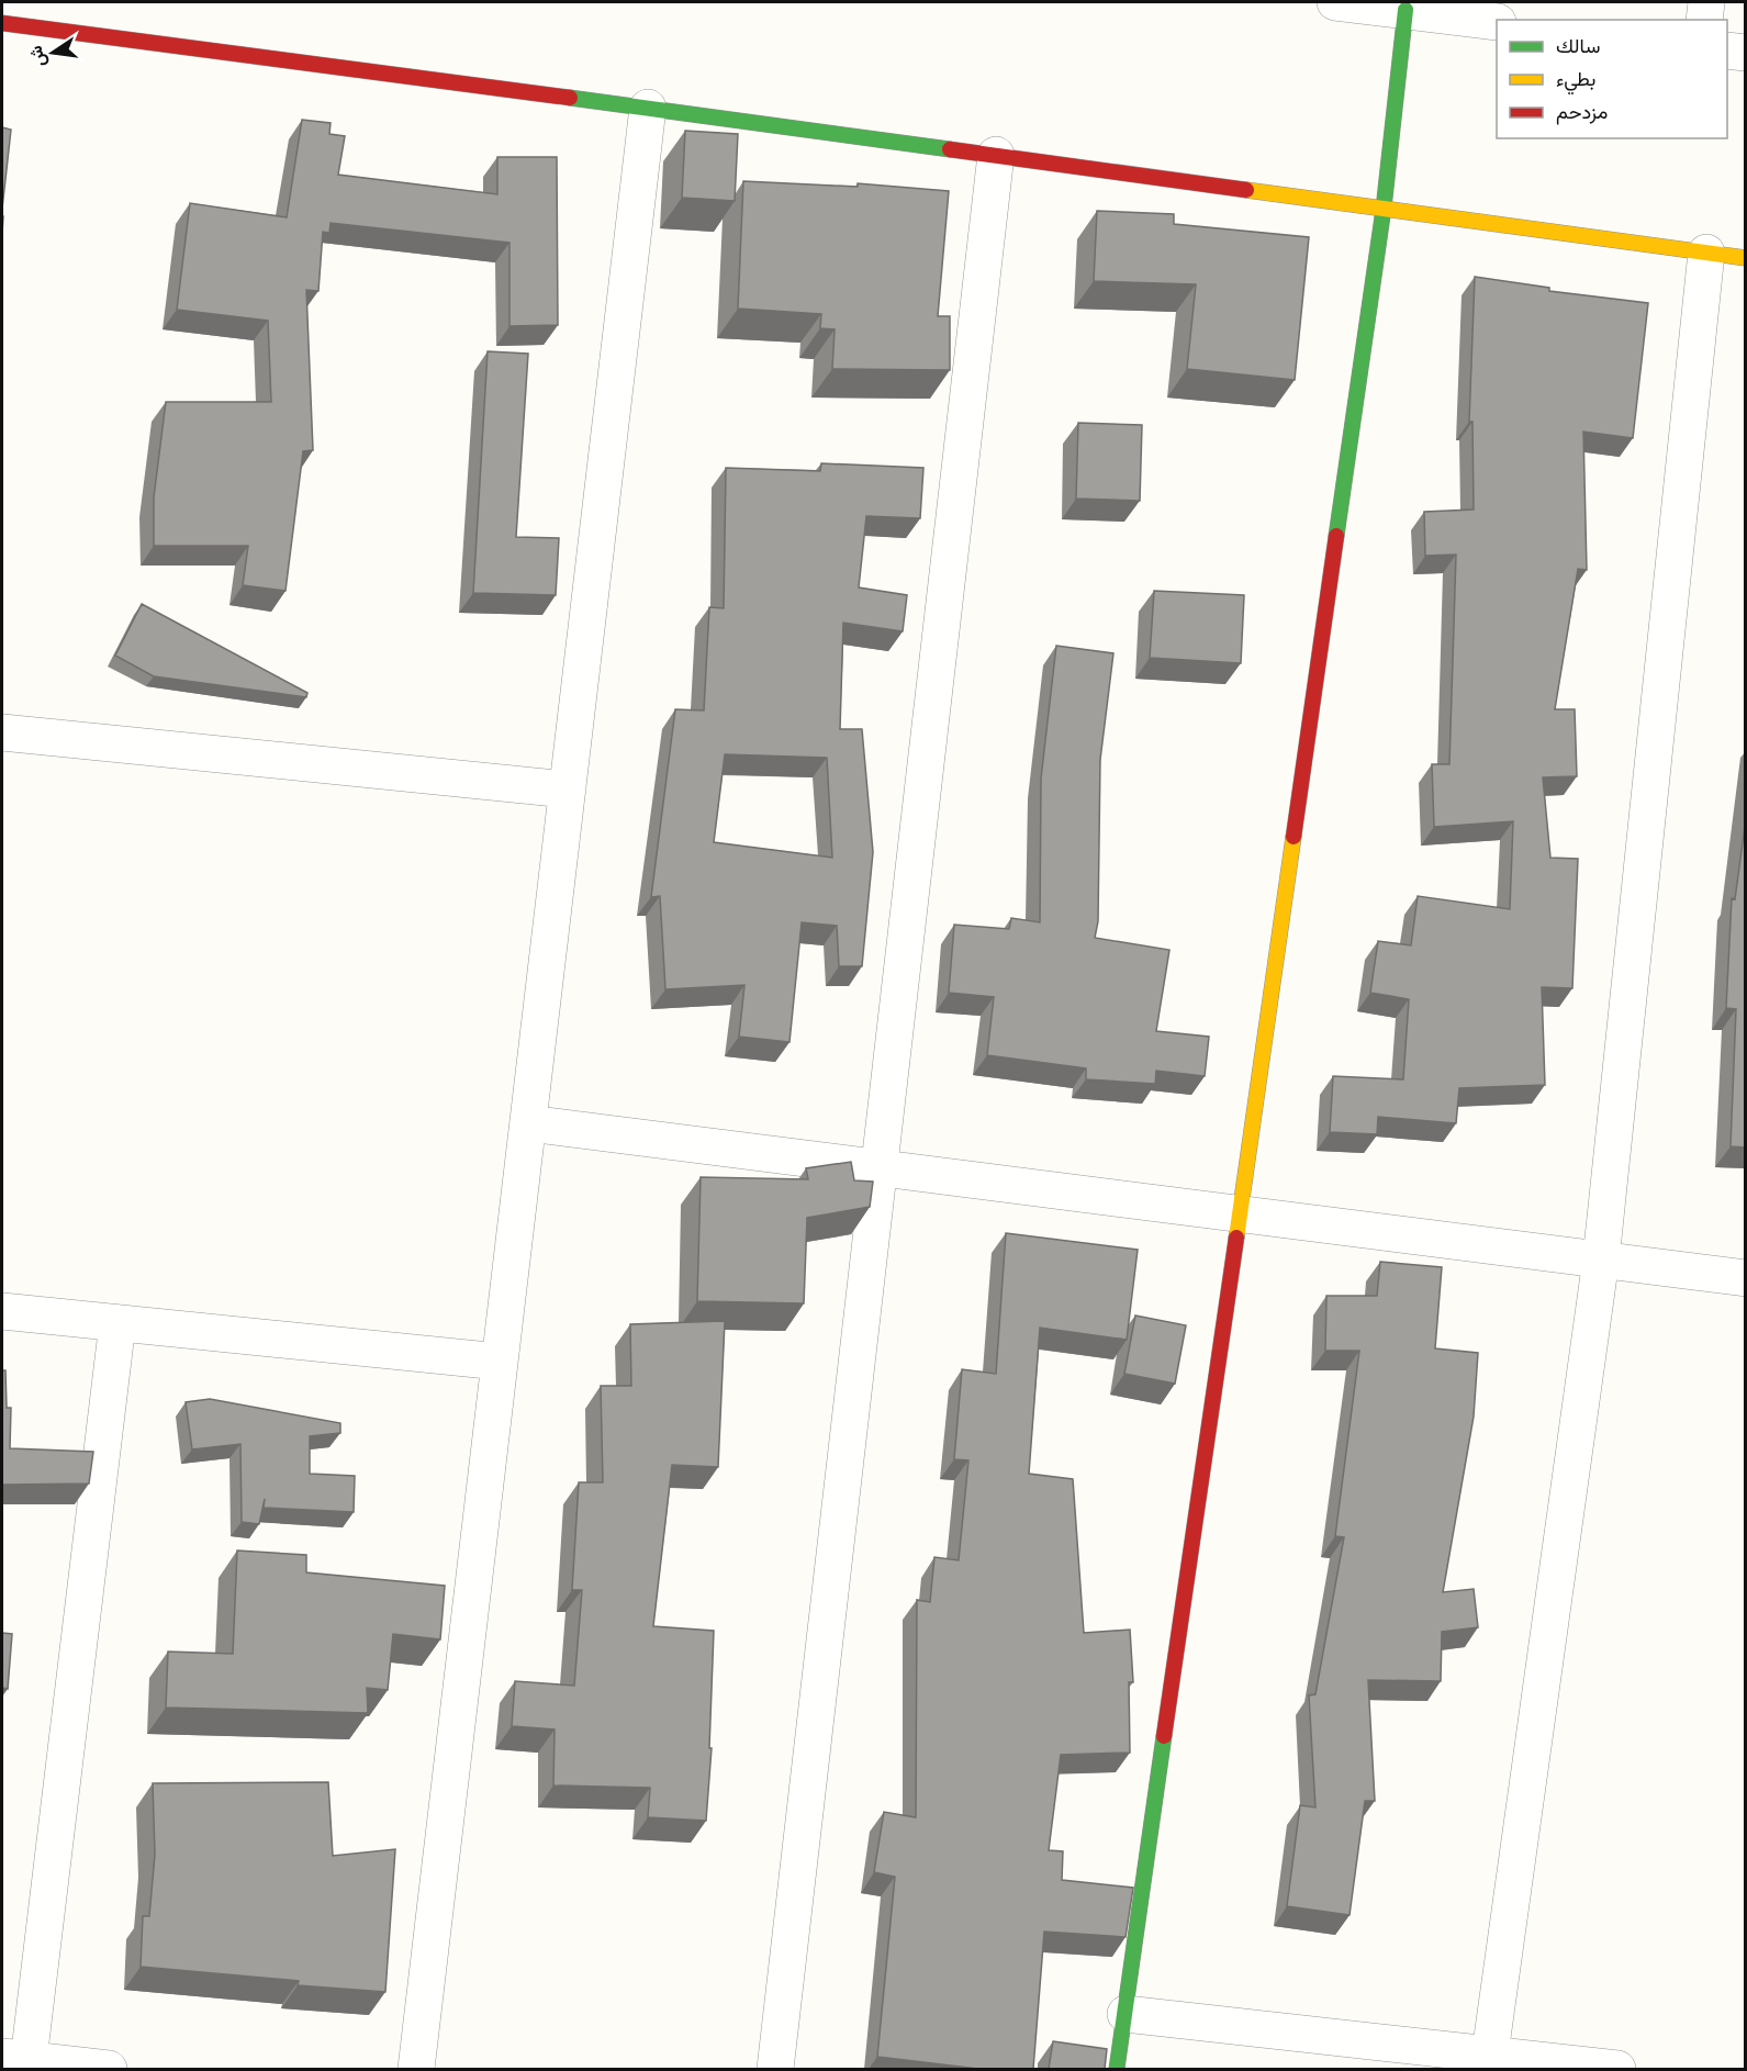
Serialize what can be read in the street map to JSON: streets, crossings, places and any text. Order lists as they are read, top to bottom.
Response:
{
  "legend": ["سالك", "بطيء", "مزدحم"],
  "north": "left"
}
